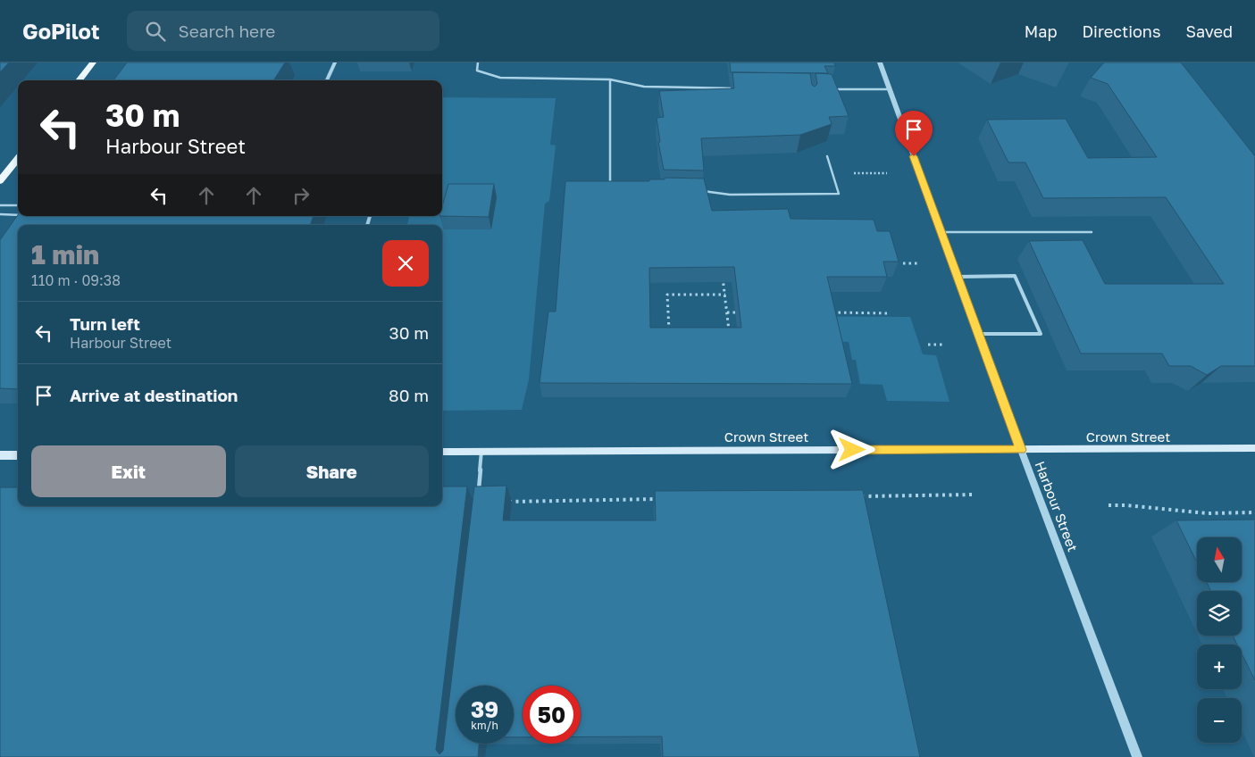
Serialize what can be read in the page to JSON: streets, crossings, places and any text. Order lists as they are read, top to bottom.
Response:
{
  "streets": {
    "main road": ["Crown Street"],
    "street": ["Harbour Street"]
  },
  "crossings": [
    ["Crown Street", "Harbour Street"]
  ],
  "north": "top",
  "page": {
    "header": "GoPilot",
    "search": "Search here",
    "nav": ["Map", "Directions", "Saved"],
    "turn": ["30 m", "Harbour Street"],
    "heading": ["1 min", "110 m · 09:38"],
    "list": [
      {
        "name": "Turn left",
        "note": "Harbour Street",
        "value": "30 m"
      },
      {
        "name": "Arrive at destination",
        "value": "80 m"
      }
    ],
    "buttons": ["Exit", "Share"],
    "map_buttons": ["+", "−"],
    "speed": "39 km/h",
    "limit": "50"
  }
}
